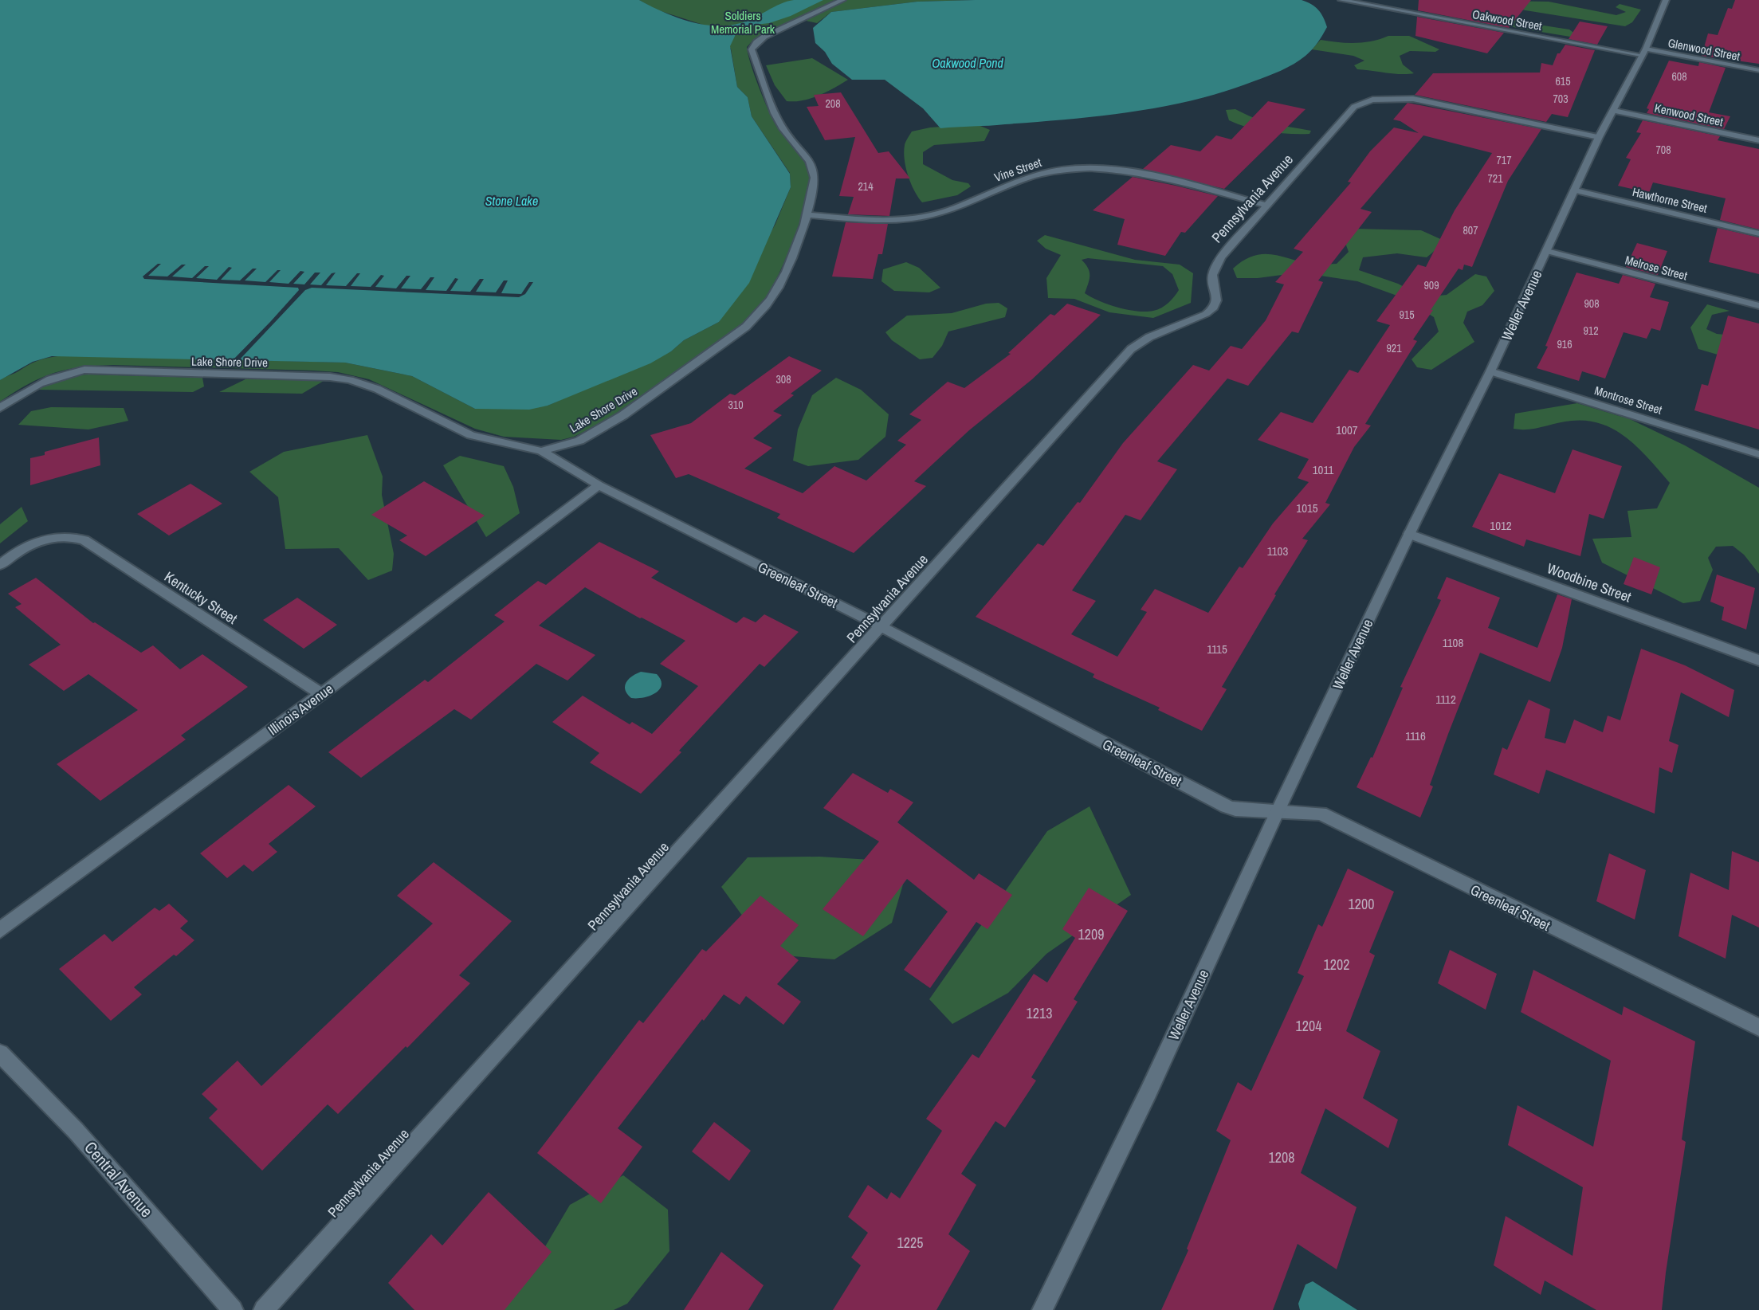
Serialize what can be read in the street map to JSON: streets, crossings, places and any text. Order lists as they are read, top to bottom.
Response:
{
  "streets": {
    "street": [
      "Oakwood Street",
      "Glenwood Street",
      "Kenwood Street",
      "Vine Street",
      "Pennsylvania Avenue",
      "Hawthorne Street",
      "Melrose Street",
      "Weller Avenue",
      "Lake Shore Drive",
      "Montrose Street",
      "Woodbine Street",
      "Greenleaf Street",
      "Kentucky Street",
      "Illinois Avenue",
      "Central Avenue"
    ]
  },
  "crossings": [
    ["Oakwood Street", "Glenwood Street"],
    ["Oakwood Street", "Weller Avenue"],
    ["Glenwood Street", "Weller Avenue"],
    ["Kenwood Street", "Weller Avenue"],
    ["Vine Street", "Pennsylvania Avenue"],
    ["Vine Street", "Lake Shore Drive"],
    ["Pennsylvania Avenue", "Weller Avenue"],
    ["Pennsylvania Avenue", "Greenleaf Street"],
    ["Hawthorne Street", "Weller Avenue"],
    ["Melrose Street", "Weller Avenue"],
    ["Weller Avenue", "Montrose Street"],
    ["Weller Avenue", "Woodbine Street"],
    ["Weller Avenue", "Greenleaf Street"],
    ["Lake Shore Drive", "Greenleaf Street"],
    ["Greenleaf Street", "Illinois Avenue"],
    ["Kentucky Street", "Illinois Avenue"]
  ],
  "water": ["Oakwood Pond", "Stone Lake"],
  "parks": ["Soldiers Memorial Park"],
  "house_numbers": [
    "608",
    "615",
    "703",
    "208",
    "708",
    "717",
    "721",
    "214",
    "807",
    "909",
    "908",
    "915",
    "912",
    "916",
    "921",
    "308",
    "310",
    "1007",
    "1011",
    "1015",
    "1012",
    "1103",
    "1108",
    "1115",
    "1112",
    "1116",
    "1200",
    "1209",
    "1202",
    "1213",
    "1204",
    "1208",
    "1225"
  ]
}
